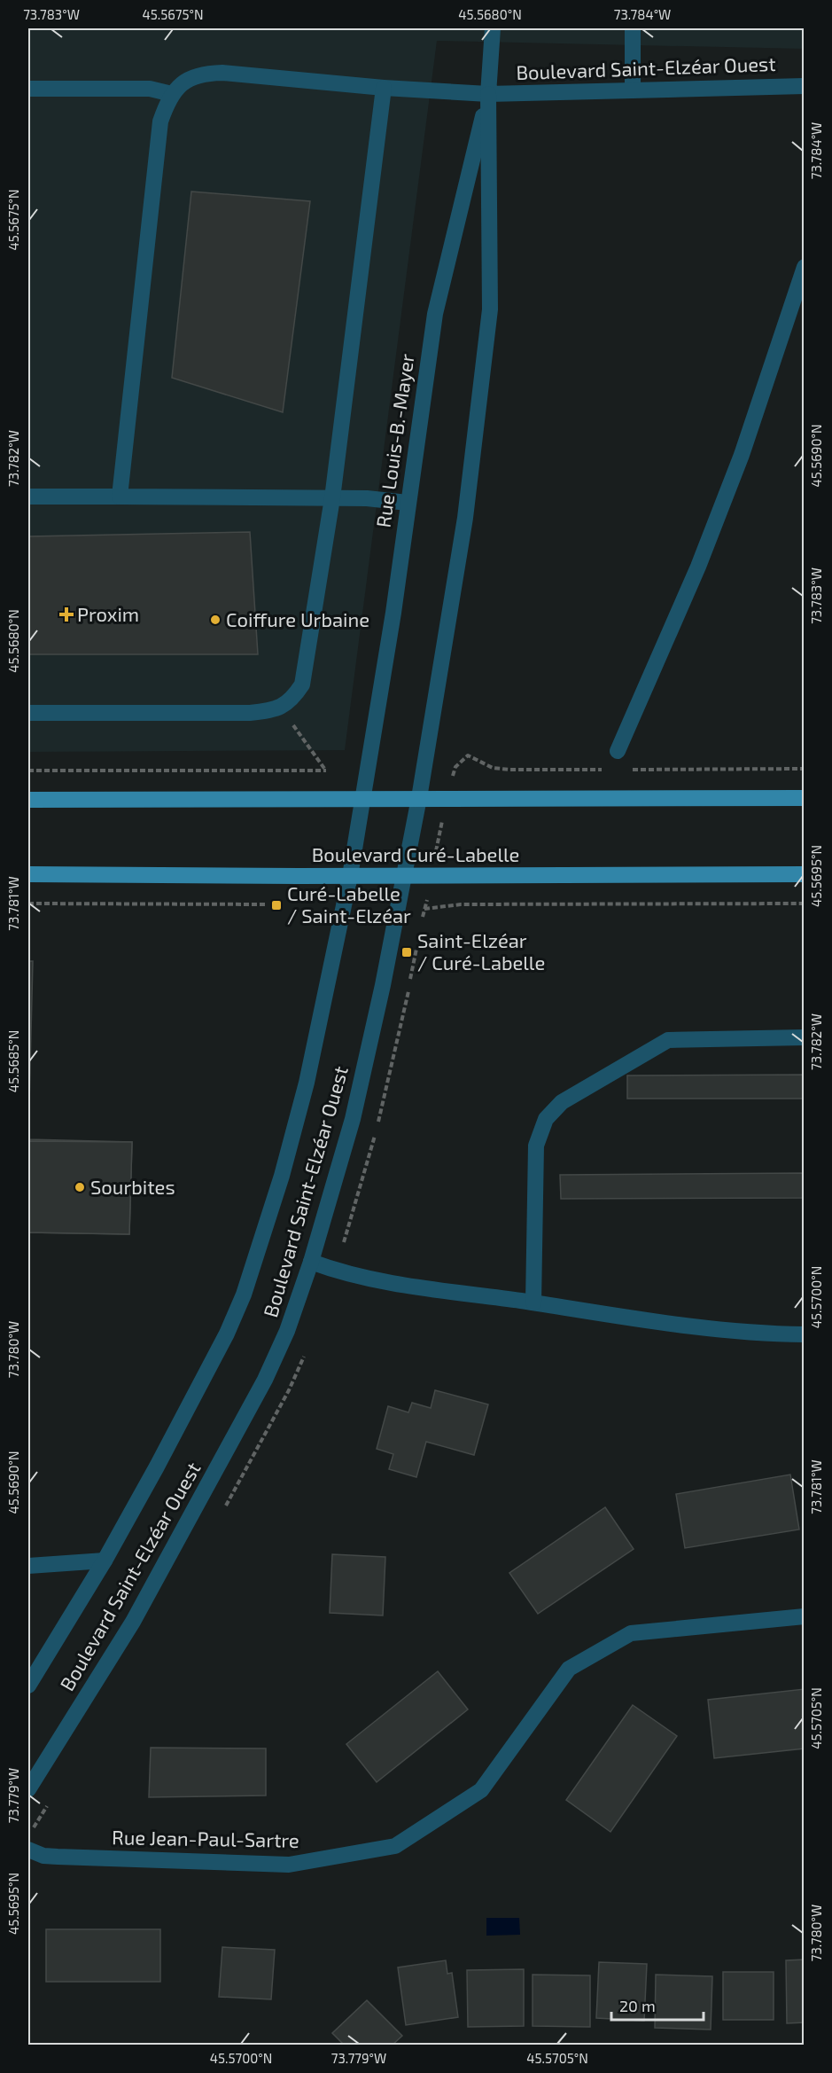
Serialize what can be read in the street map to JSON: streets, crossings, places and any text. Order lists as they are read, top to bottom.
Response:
{
  "streets": {
    "main road": ["Boulevard Curé-Labelle"],
    "street": ["Boulevard Saint-Elzéar Ouest", "Rue Louis-B.-Mayer", "Rue Jean-Paul-Sartre"]
  },
  "crossings": [
    ["Boulevard Saint-Elzéar Ouest", "Rue Louis-B.-Mayer"],
    ["Boulevard Saint-Elzéar Ouest", "Boulevard Curé-Labelle"]
  ],
  "places": {
    "health": ["Proxim"],
    "other": ["Coiffure Urbaine", "Sourbites"],
    "transit": ["Curé-Labelle / Saint-Elzéar", "Saint-Elzéar / Curé-Labelle"]
  },
  "scale_bar": "20 m",
  "coordinates": [
    "73.783°W",
    "45.5675°N",
    "45.5680°N",
    "73.784°W",
    "45.5690°N",
    "73.782°W",
    "45.5695°N",
    "73.781°W",
    "45.5685°N",
    "45.5700°N",
    "73.780°W",
    "45.5705°N",
    "73.779°W"
  ]
}
